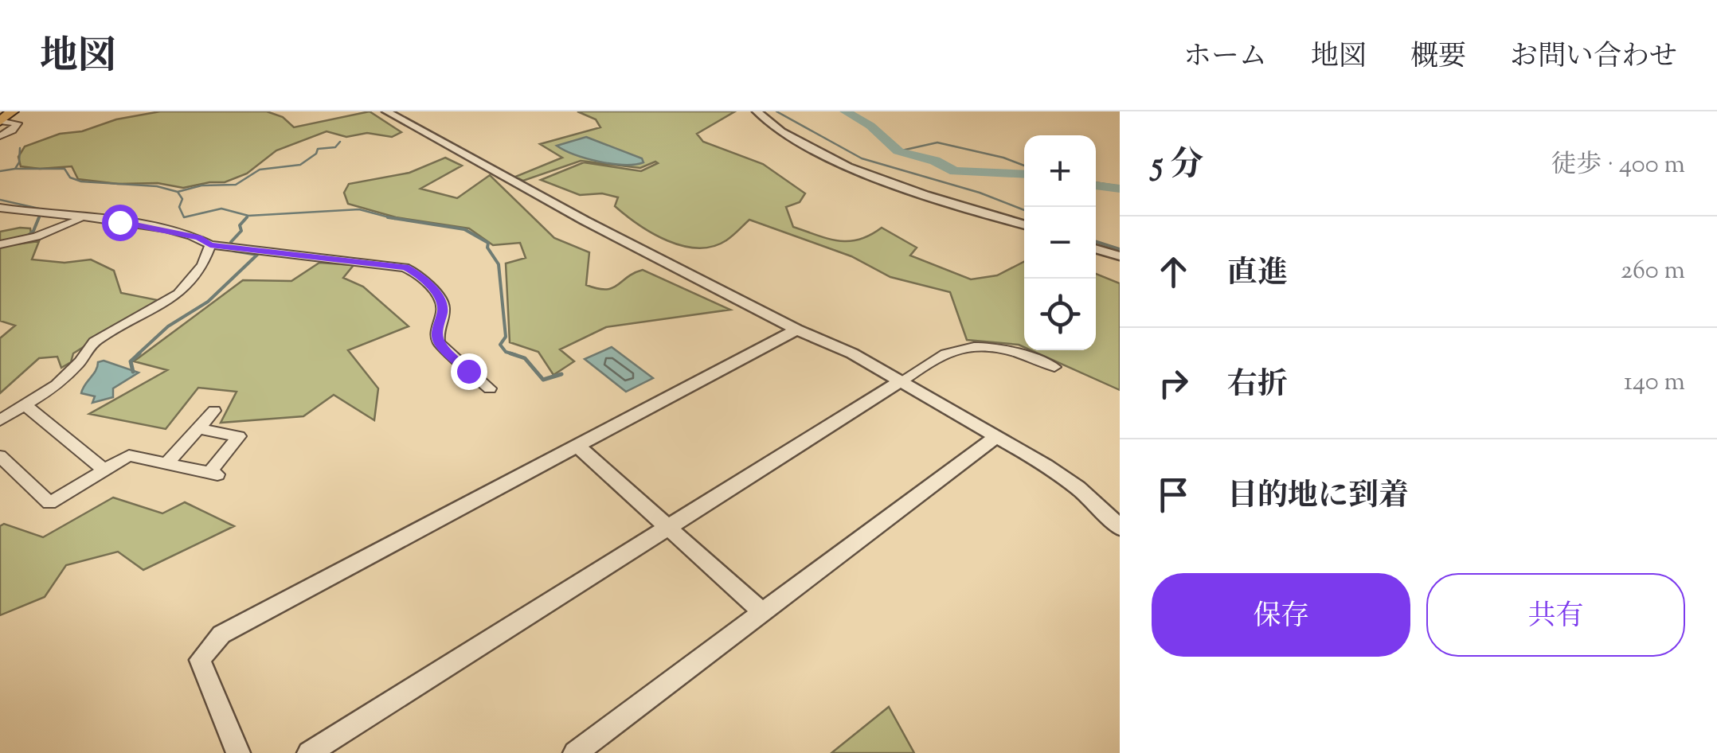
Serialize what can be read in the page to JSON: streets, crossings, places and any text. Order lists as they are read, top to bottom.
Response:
{
  "page": {
    "header": "地図",
    "nav": [
      "ホーム",
      "地図",
      "概要",
      "お問い合わせ"
    ],
    "heading": ["5 分", "徒歩 · 400 m"],
    "map_buttons": ["+", "−"],
    "list": [
      ["直進", "260 m"],
      ["右折", "140 m"],
      "目的地に到着"
    ],
    "buttons": ["保存", "共有"]
  }
}
